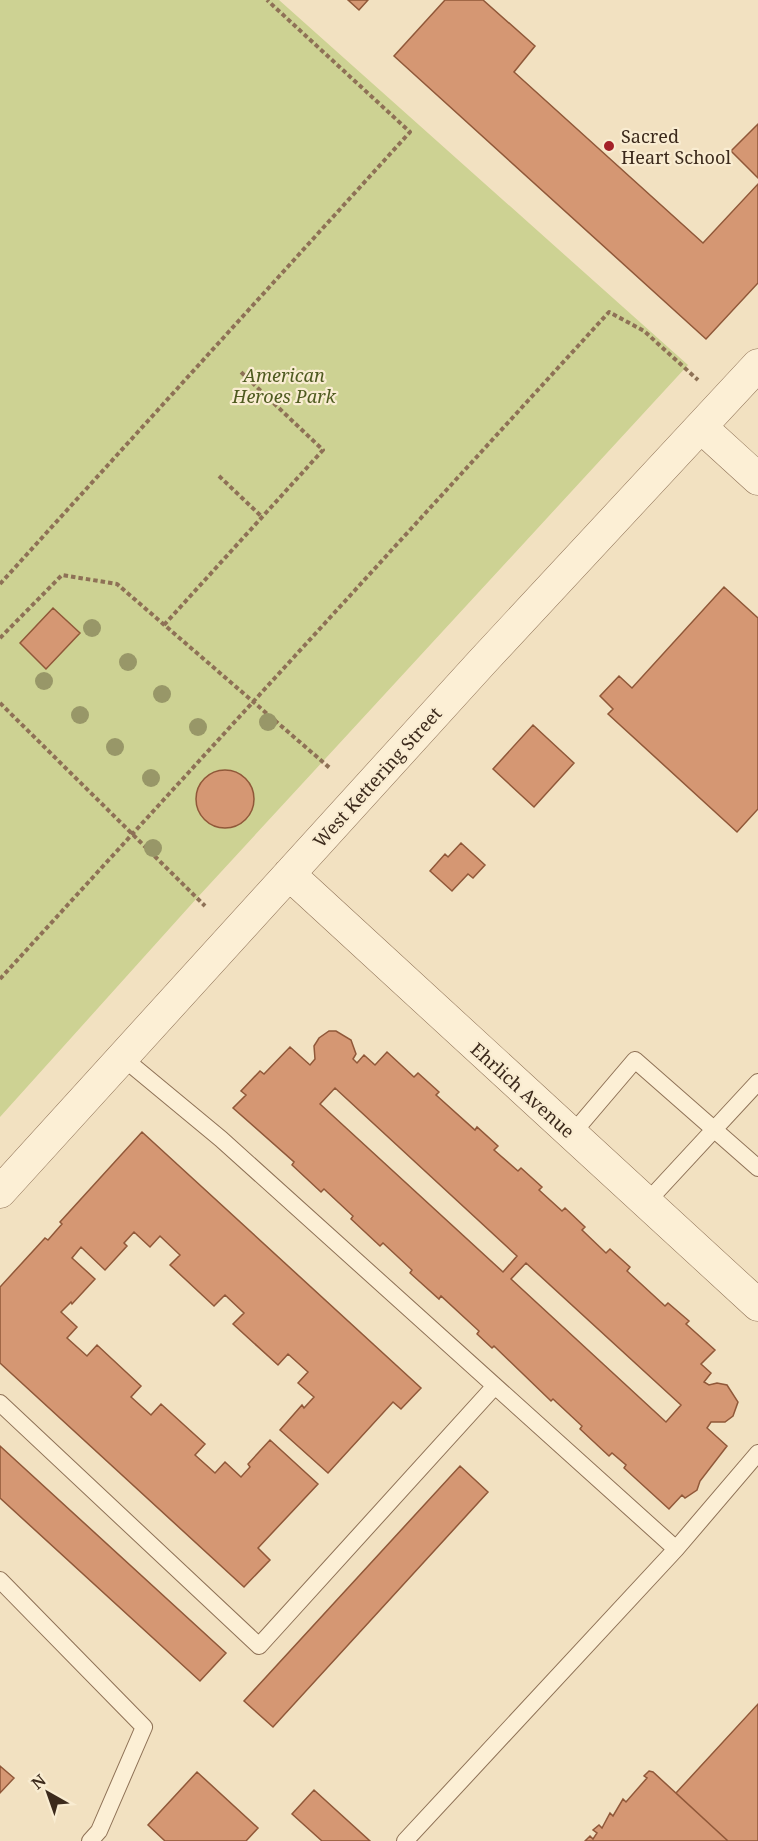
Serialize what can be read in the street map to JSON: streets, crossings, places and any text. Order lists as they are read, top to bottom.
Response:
{
  "streets": {
    "street": ["West Kettering Street", "Ehrlich Avenue"]
  },
  "crossings": [
    ["West Kettering Street", "Ehrlich Avenue"]
  ],
  "parks": ["American Heroes Park"],
  "places": ["Sacred Heart School"],
  "north": "top left"
}
